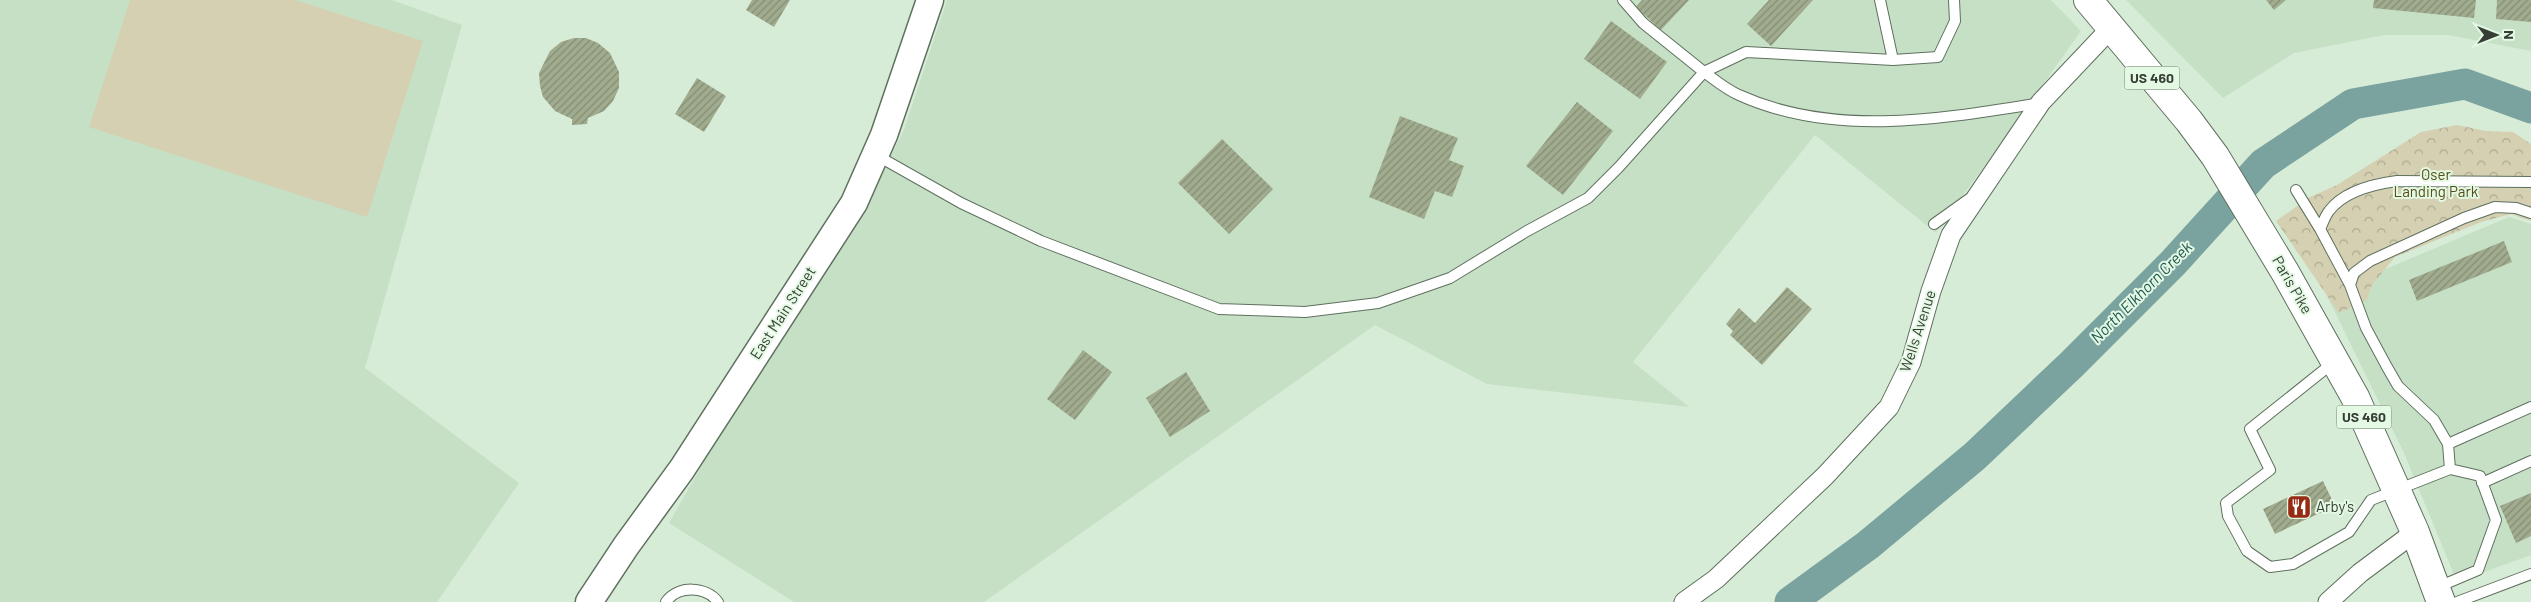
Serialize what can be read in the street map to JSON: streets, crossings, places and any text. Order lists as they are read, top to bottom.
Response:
{
  "streets": {
    "main road": ["US 460", "Paris Pike"],
    "street": ["East Main Street", "Wells Avenue"]
  },
  "crossings": [
    ["Paris Pike", "Wells Avenue"]
  ],
  "water": ["North Elkhorn Creek"],
  "parks": ["Oser Landing Park"],
  "places": {
    "restaurant": ["Arby's"]
  },
  "north": "right"
}
